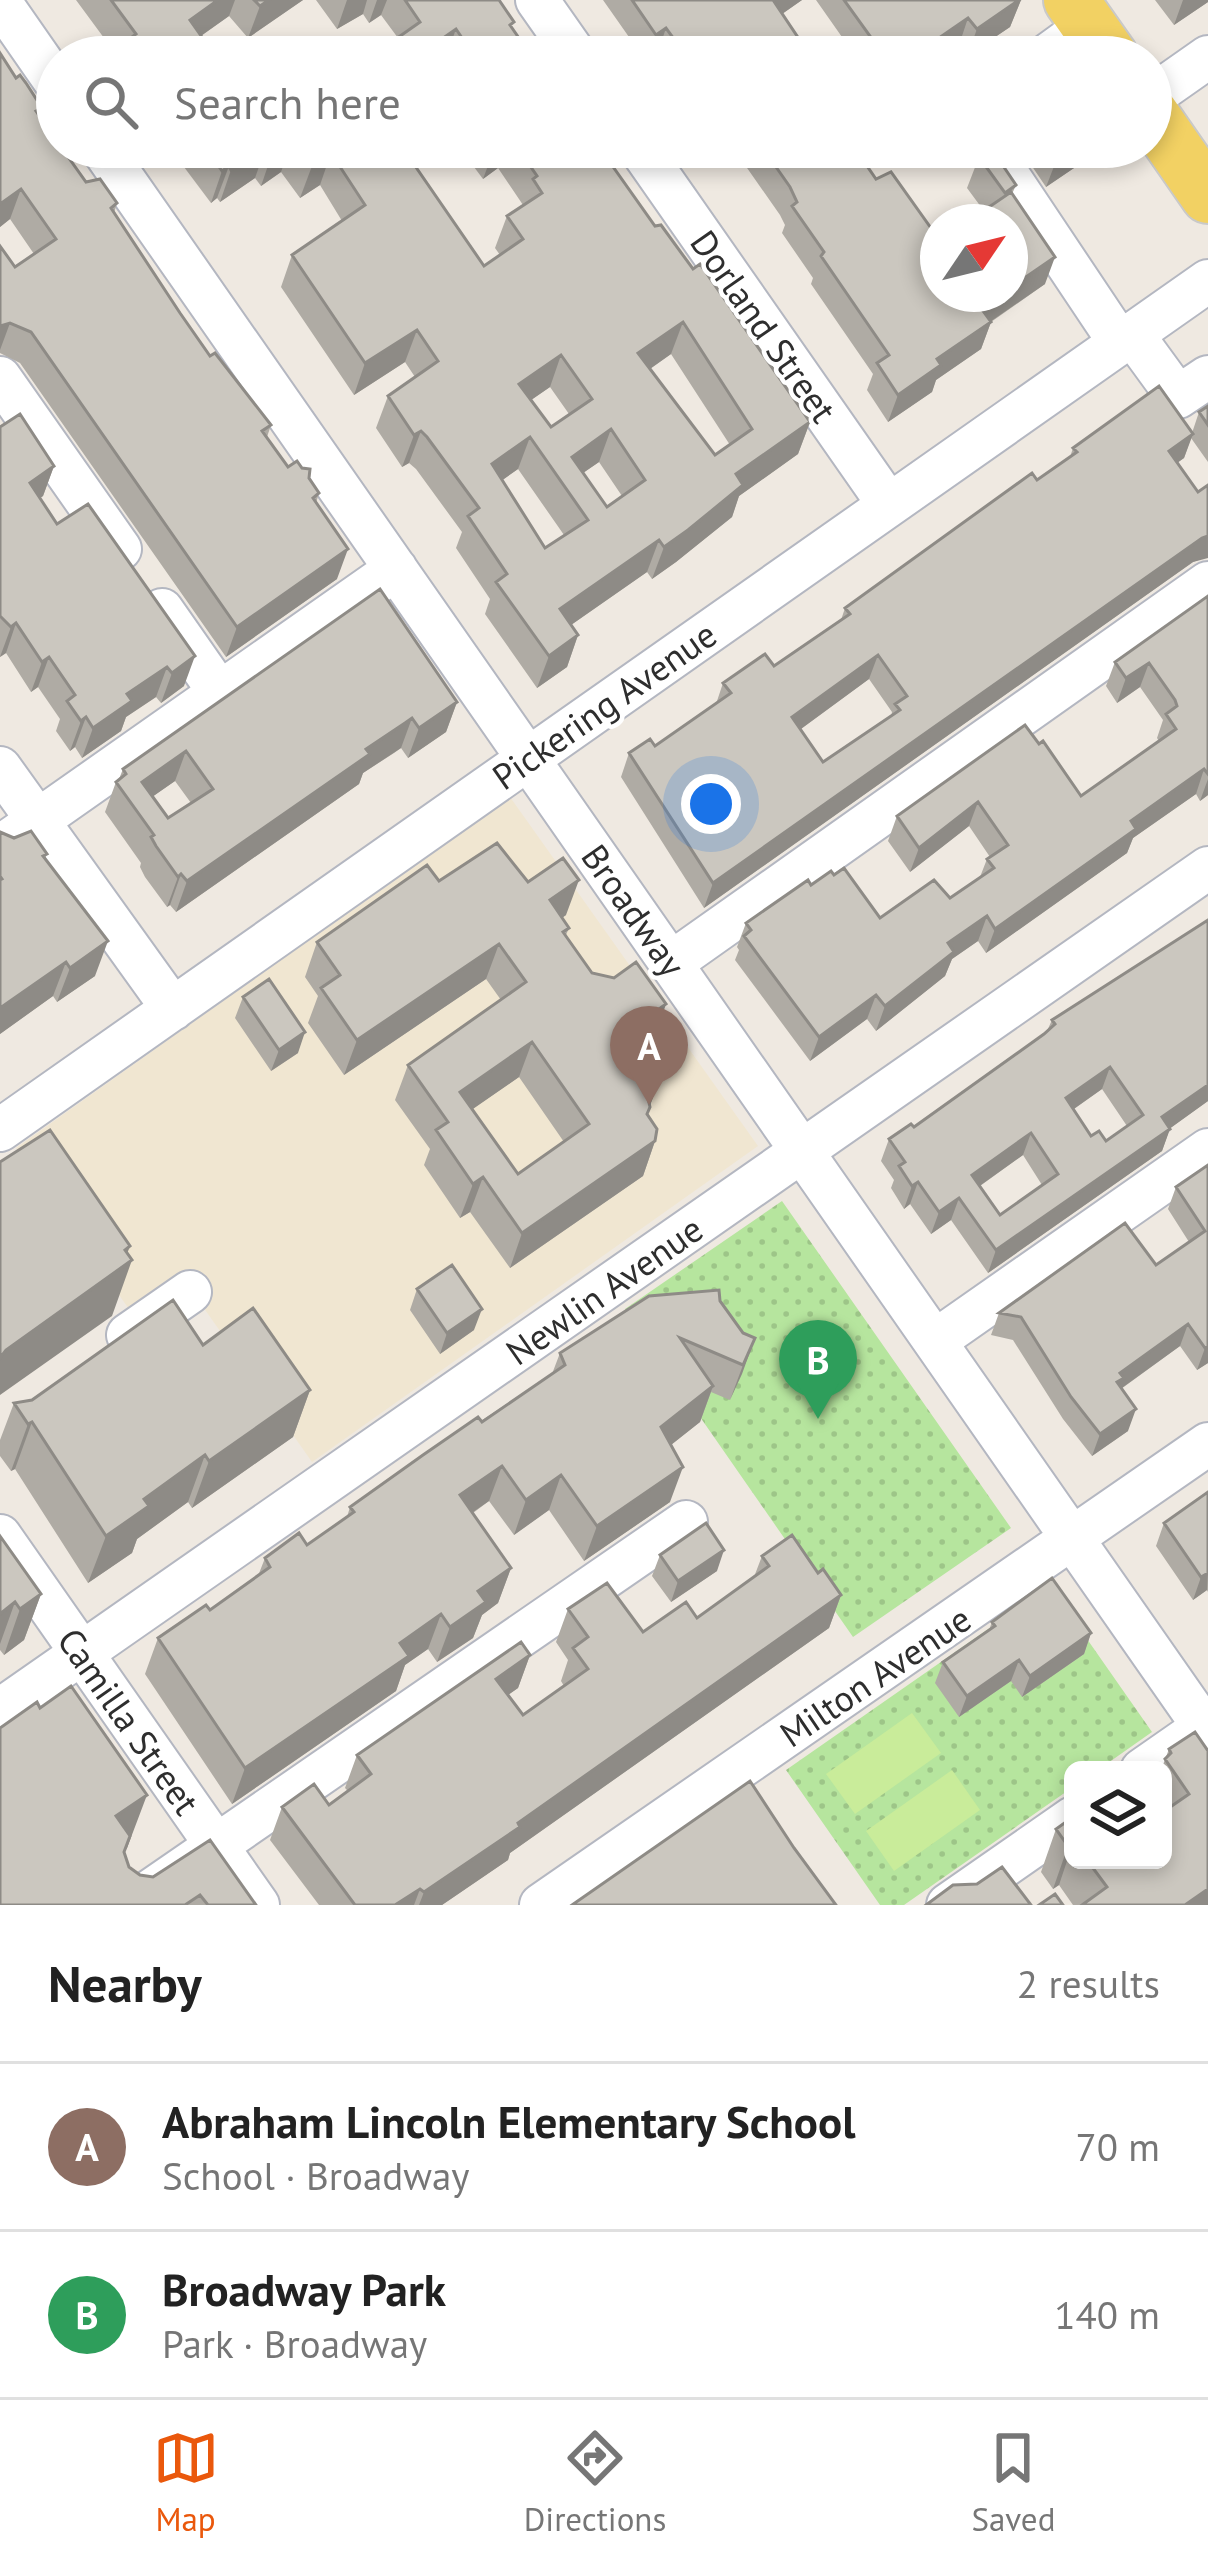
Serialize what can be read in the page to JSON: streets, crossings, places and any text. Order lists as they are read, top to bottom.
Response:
{
  "streets": {
    "street": [
      "Dorland Street",
      "Pickering Avenue",
      "Broadway",
      "Newlin Avenue",
      "Milton Avenue",
      "Camilla Street"
    ]
  },
  "crossings": [
    ["Dorland Street", "Pickering Avenue"],
    ["Pickering Avenue", "Broadway"],
    ["Broadway", "Newlin Avenue"],
    ["Broadway", "Milton Avenue"],
    ["Newlin Avenue", "Camilla Street"]
  ],
  "north": "top right",
  "page": {
    "search": "Search here",
    "pins": ["A", "B"],
    "heading": ["Nearby", "2 results"],
    "list": [
      {
        "mark": "A",
        "name": "Abraham Lincoln Elementary School",
        "note": "School · Broadway",
        "value": "70 m"
      },
      {
        "mark": "B",
        "name": "Broadway Park",
        "note": "Park · Broadway",
        "value": "140 m"
      }
    ],
    "nav": ["Map", "Directions", "Saved"]
  }
}
